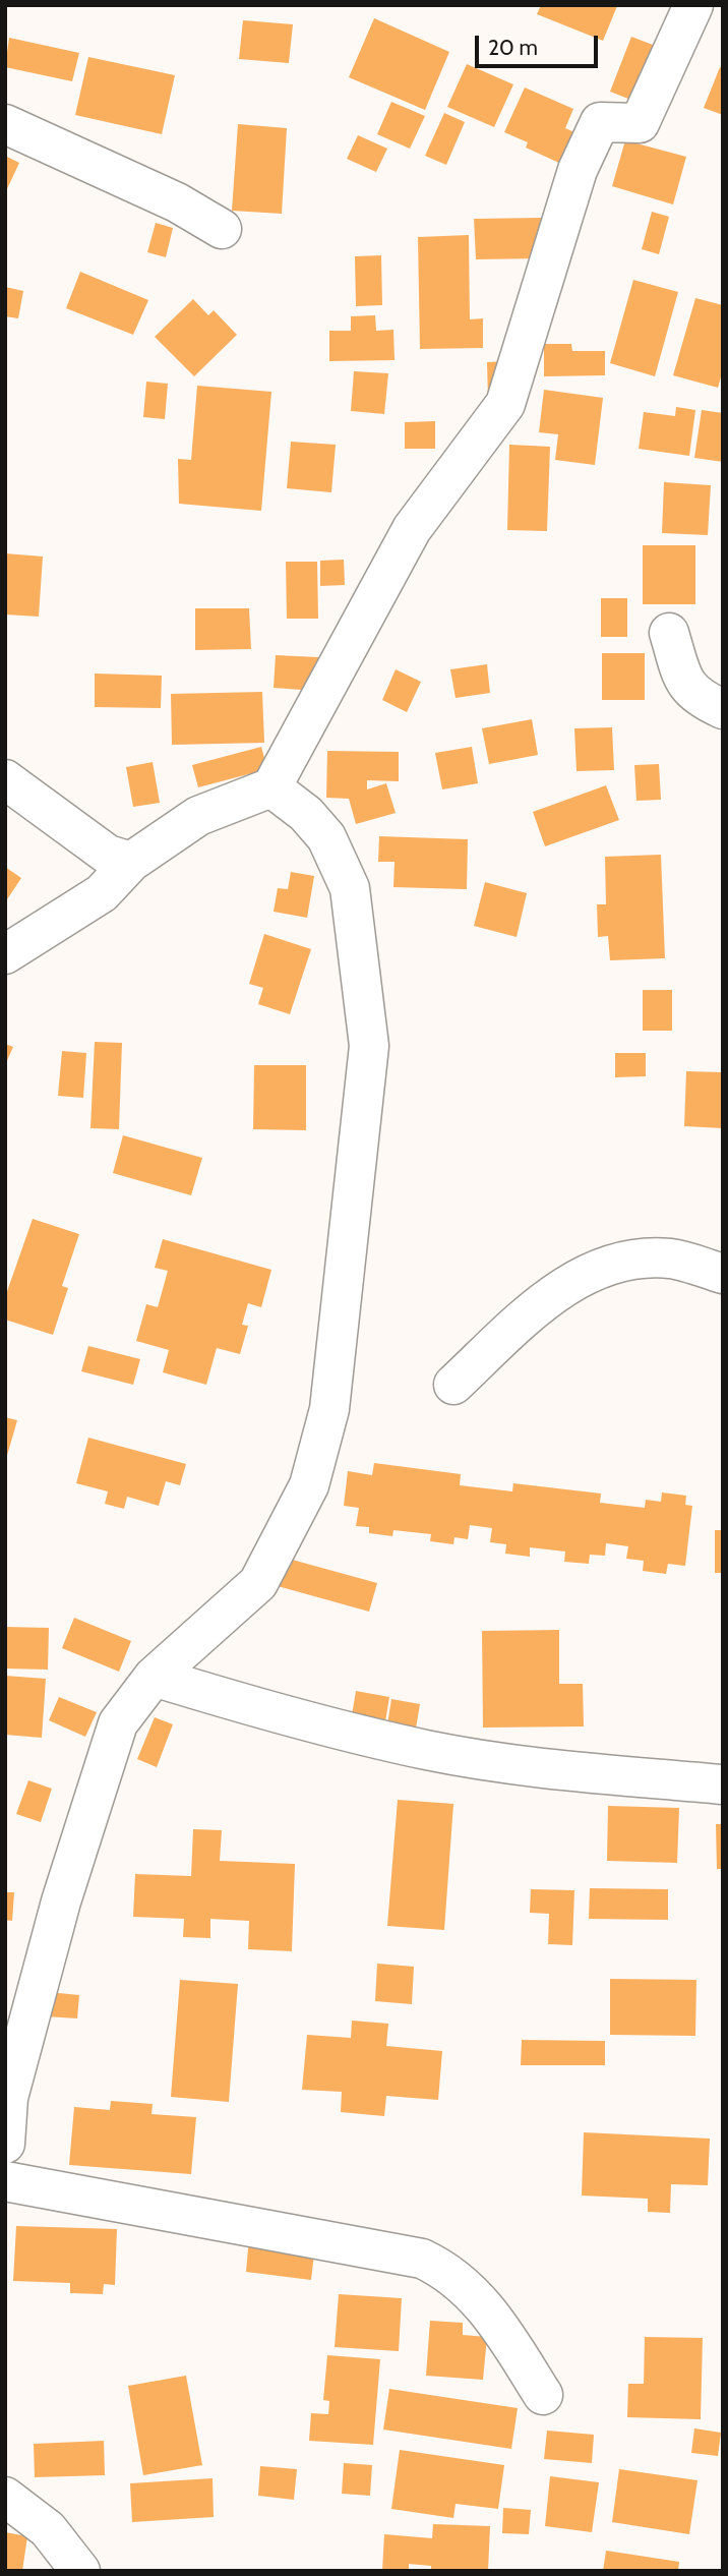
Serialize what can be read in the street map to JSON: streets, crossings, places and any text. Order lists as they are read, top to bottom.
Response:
{
  "scale_bar": "20 m"
}
